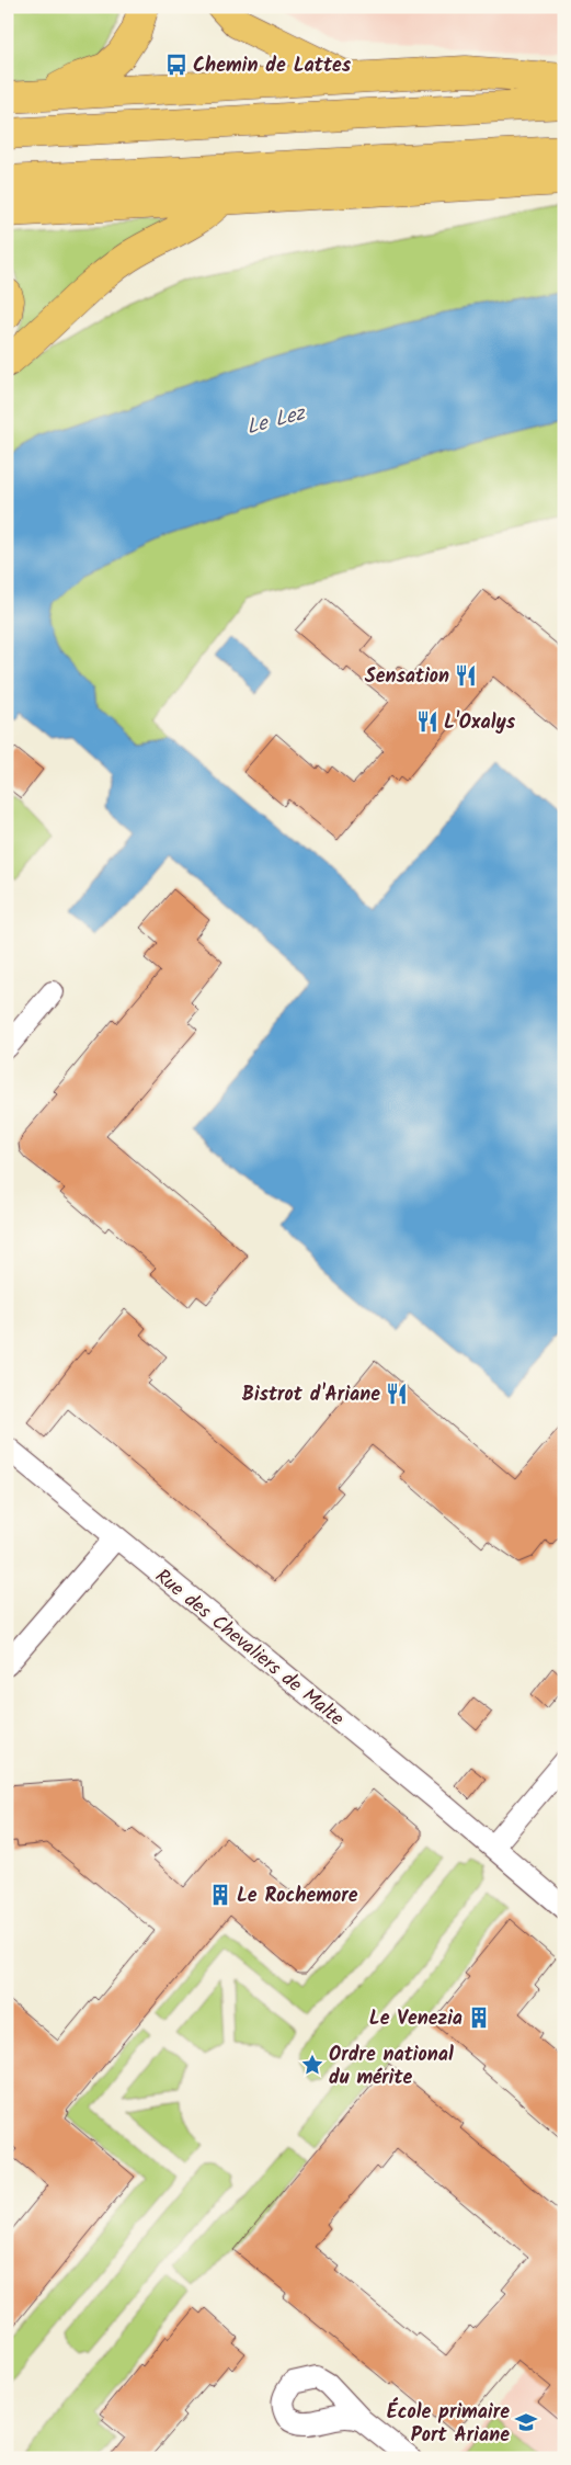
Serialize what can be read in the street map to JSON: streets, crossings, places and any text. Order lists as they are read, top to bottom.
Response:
{
  "streets": {
    "street": ["Rue des Chevaliers de Malte"]
  },
  "water": ["Le Lez"],
  "places": {
    "bus stop": ["Chemin de Lattes"],
    "restaurant": ["Sensation", "L'Oxalys", "Bistrot d'Ariane"],
    "building": ["Le Rochemore", "Le Venezia"],
    "place": ["Ordre national du mérite"],
    "school or university": ["École primaire Port Ariane"]
  }
}
